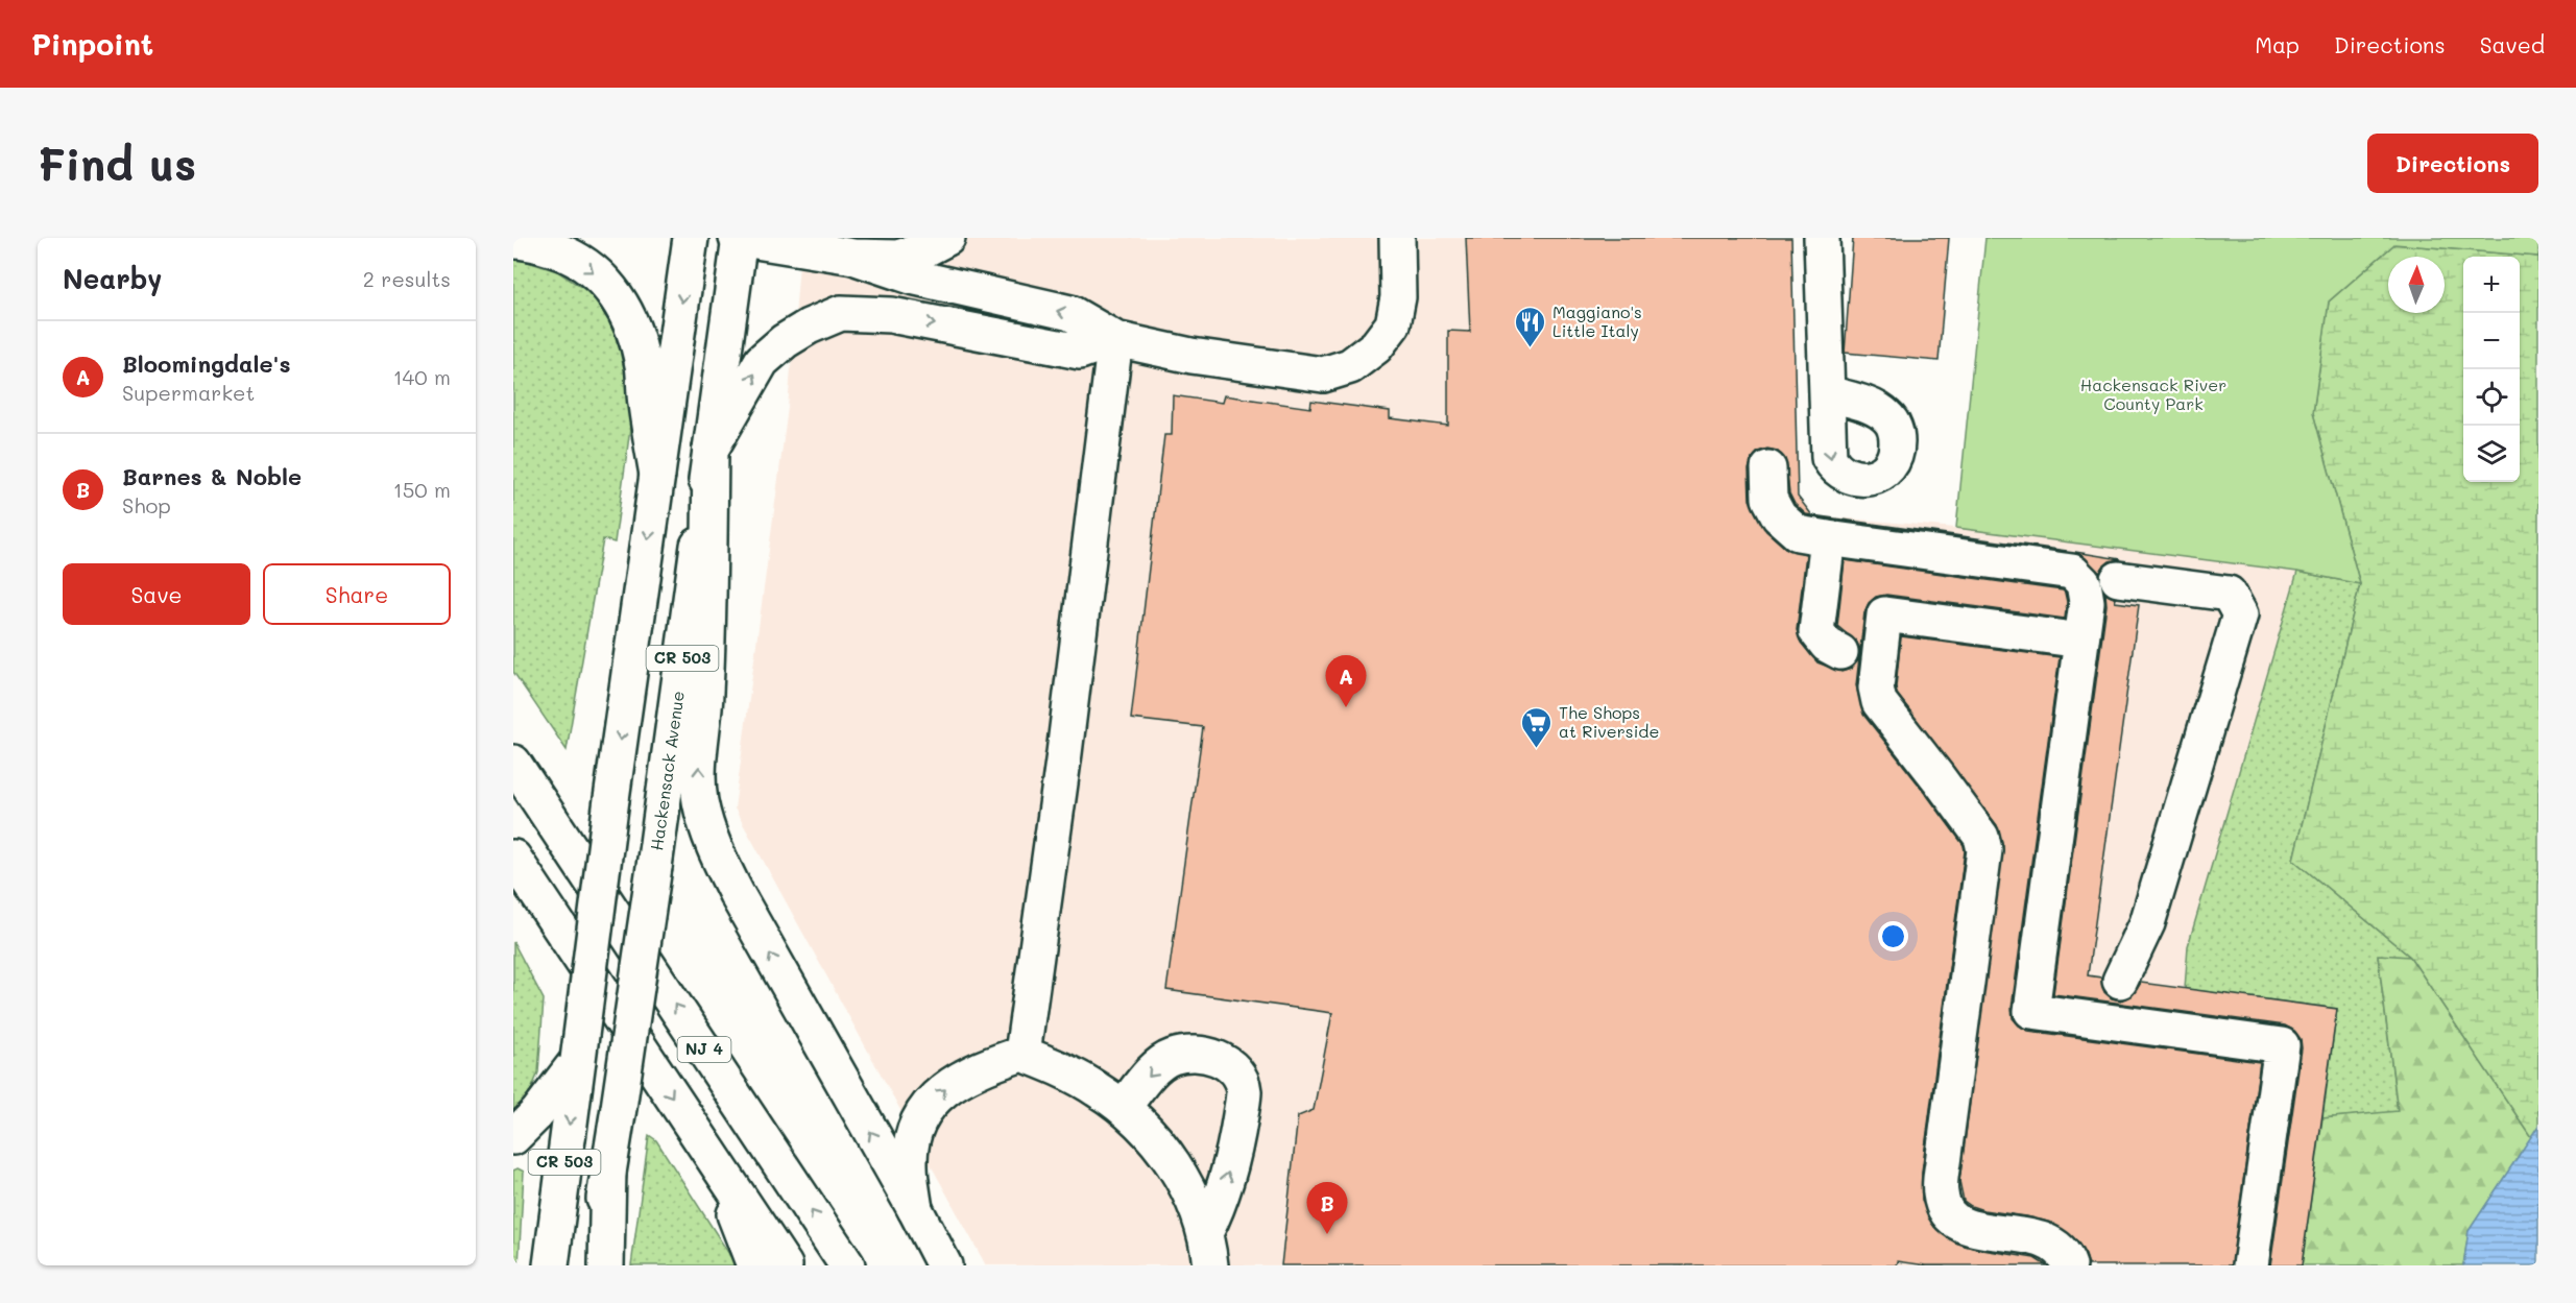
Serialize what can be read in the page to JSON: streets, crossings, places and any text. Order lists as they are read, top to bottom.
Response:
{
  "streets": {
    "main road": ["CR 503", "Hackensack Avenue", "NJ 4"]
  },
  "parks": ["Hackensack River County Park"],
  "places": {
    "restaurant": ["Maggiano's Little Italy"],
    "supermarket": ["The Shops at Riverside"]
  },
  "north": "top",
  "page": {
    "header": "Pinpoint",
    "nav": ["Map", "Directions", "Saved"],
    "buttons": [
      "Directions",
      ["Save", "Share"]
    ],
    "title": "Find us",
    "heading": ["Nearby", "2 results"],
    "map_buttons": ["+", "−"],
    "list": [
      {
        "mark": "A",
        "name": "Bloomingdale's",
        "note": "Supermarket",
        "value": "140 m"
      },
      {
        "mark": "B",
        "name": "Barnes & Noble",
        "note": "Shop",
        "value": "150 m"
      }
    ],
    "pins": ["A", "B"]
  }
}
